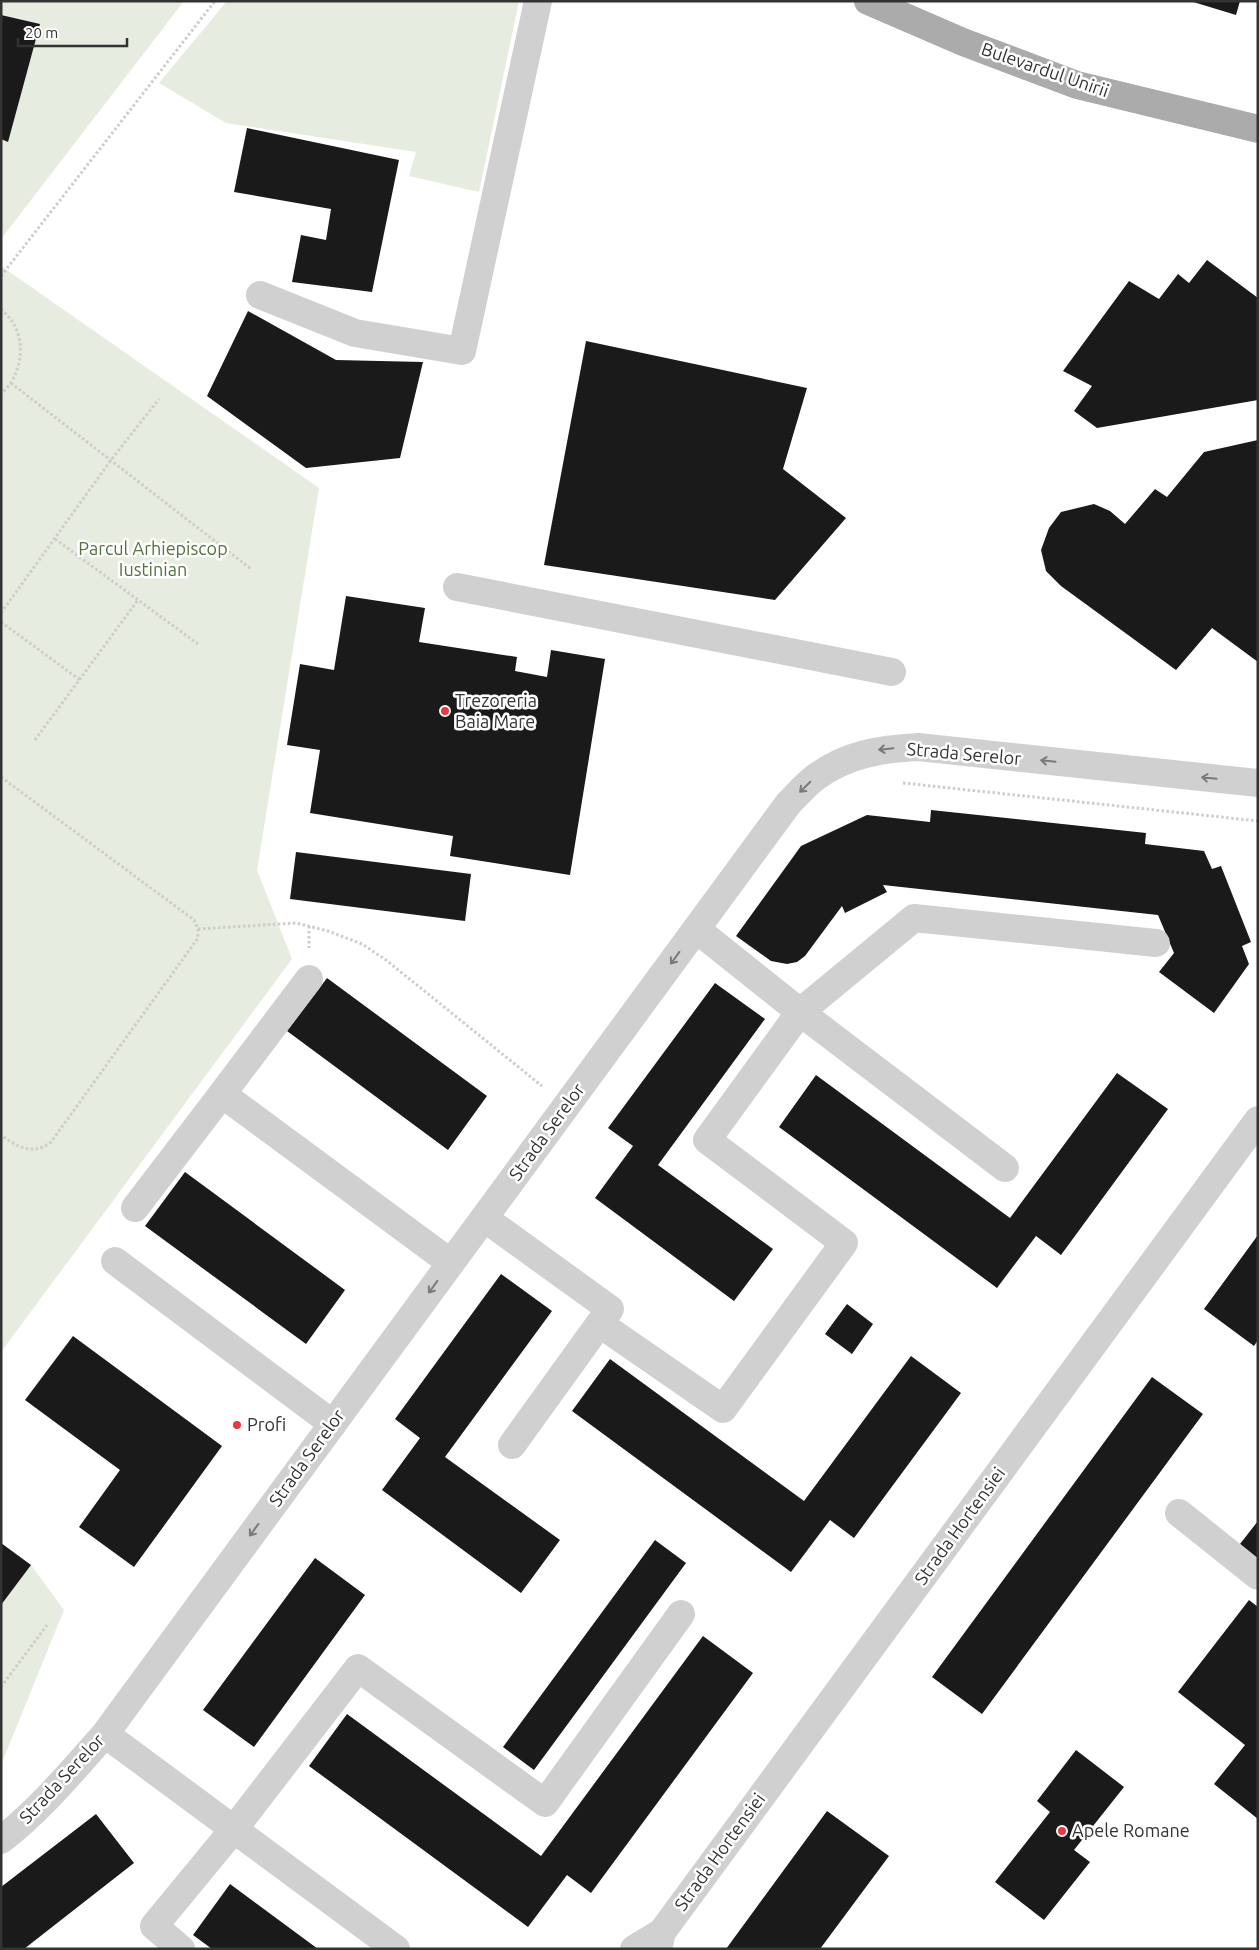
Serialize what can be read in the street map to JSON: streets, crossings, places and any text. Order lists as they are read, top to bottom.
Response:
{
  "streets": {
    "main road": ["Bulevardul Unirii"],
    "street": ["Strada Serelor", "Strada Hortensiei"]
  },
  "one_way": ["Strada Serelor"],
  "parks": ["Parcul Arhiepiscop Iustinian"],
  "places": ["Trezoreria Baia Mare", "Profi", "Apele Romane"],
  "scale_bar": "20 m"
}
